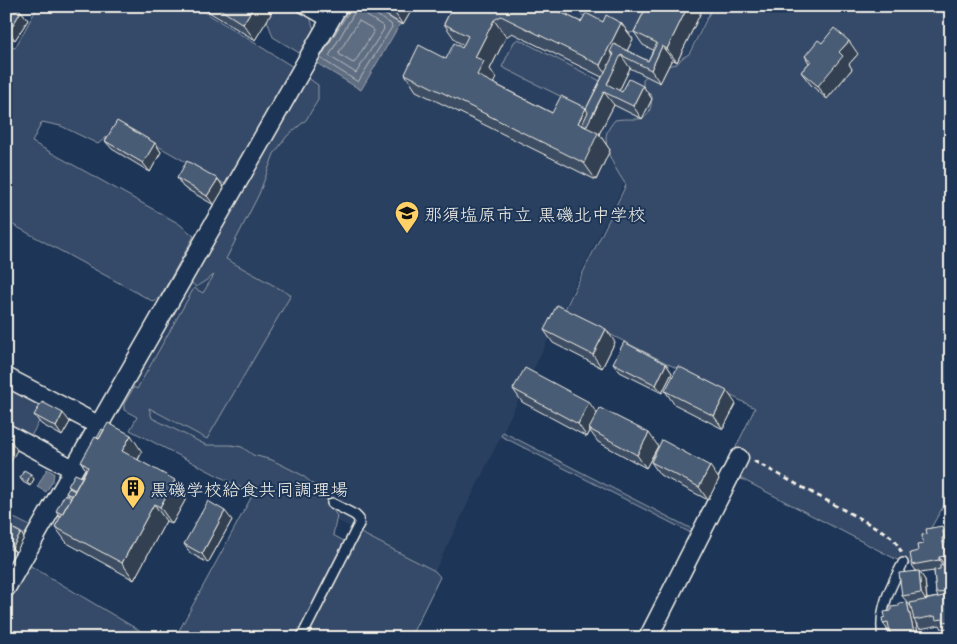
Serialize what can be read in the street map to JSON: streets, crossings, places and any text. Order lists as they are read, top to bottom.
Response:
{
  "places": {
    "school or university": ["那須塩原市立 黒磯北中学校"],
    "building": ["黒磯学校給食共同調理場"]
  }
}
